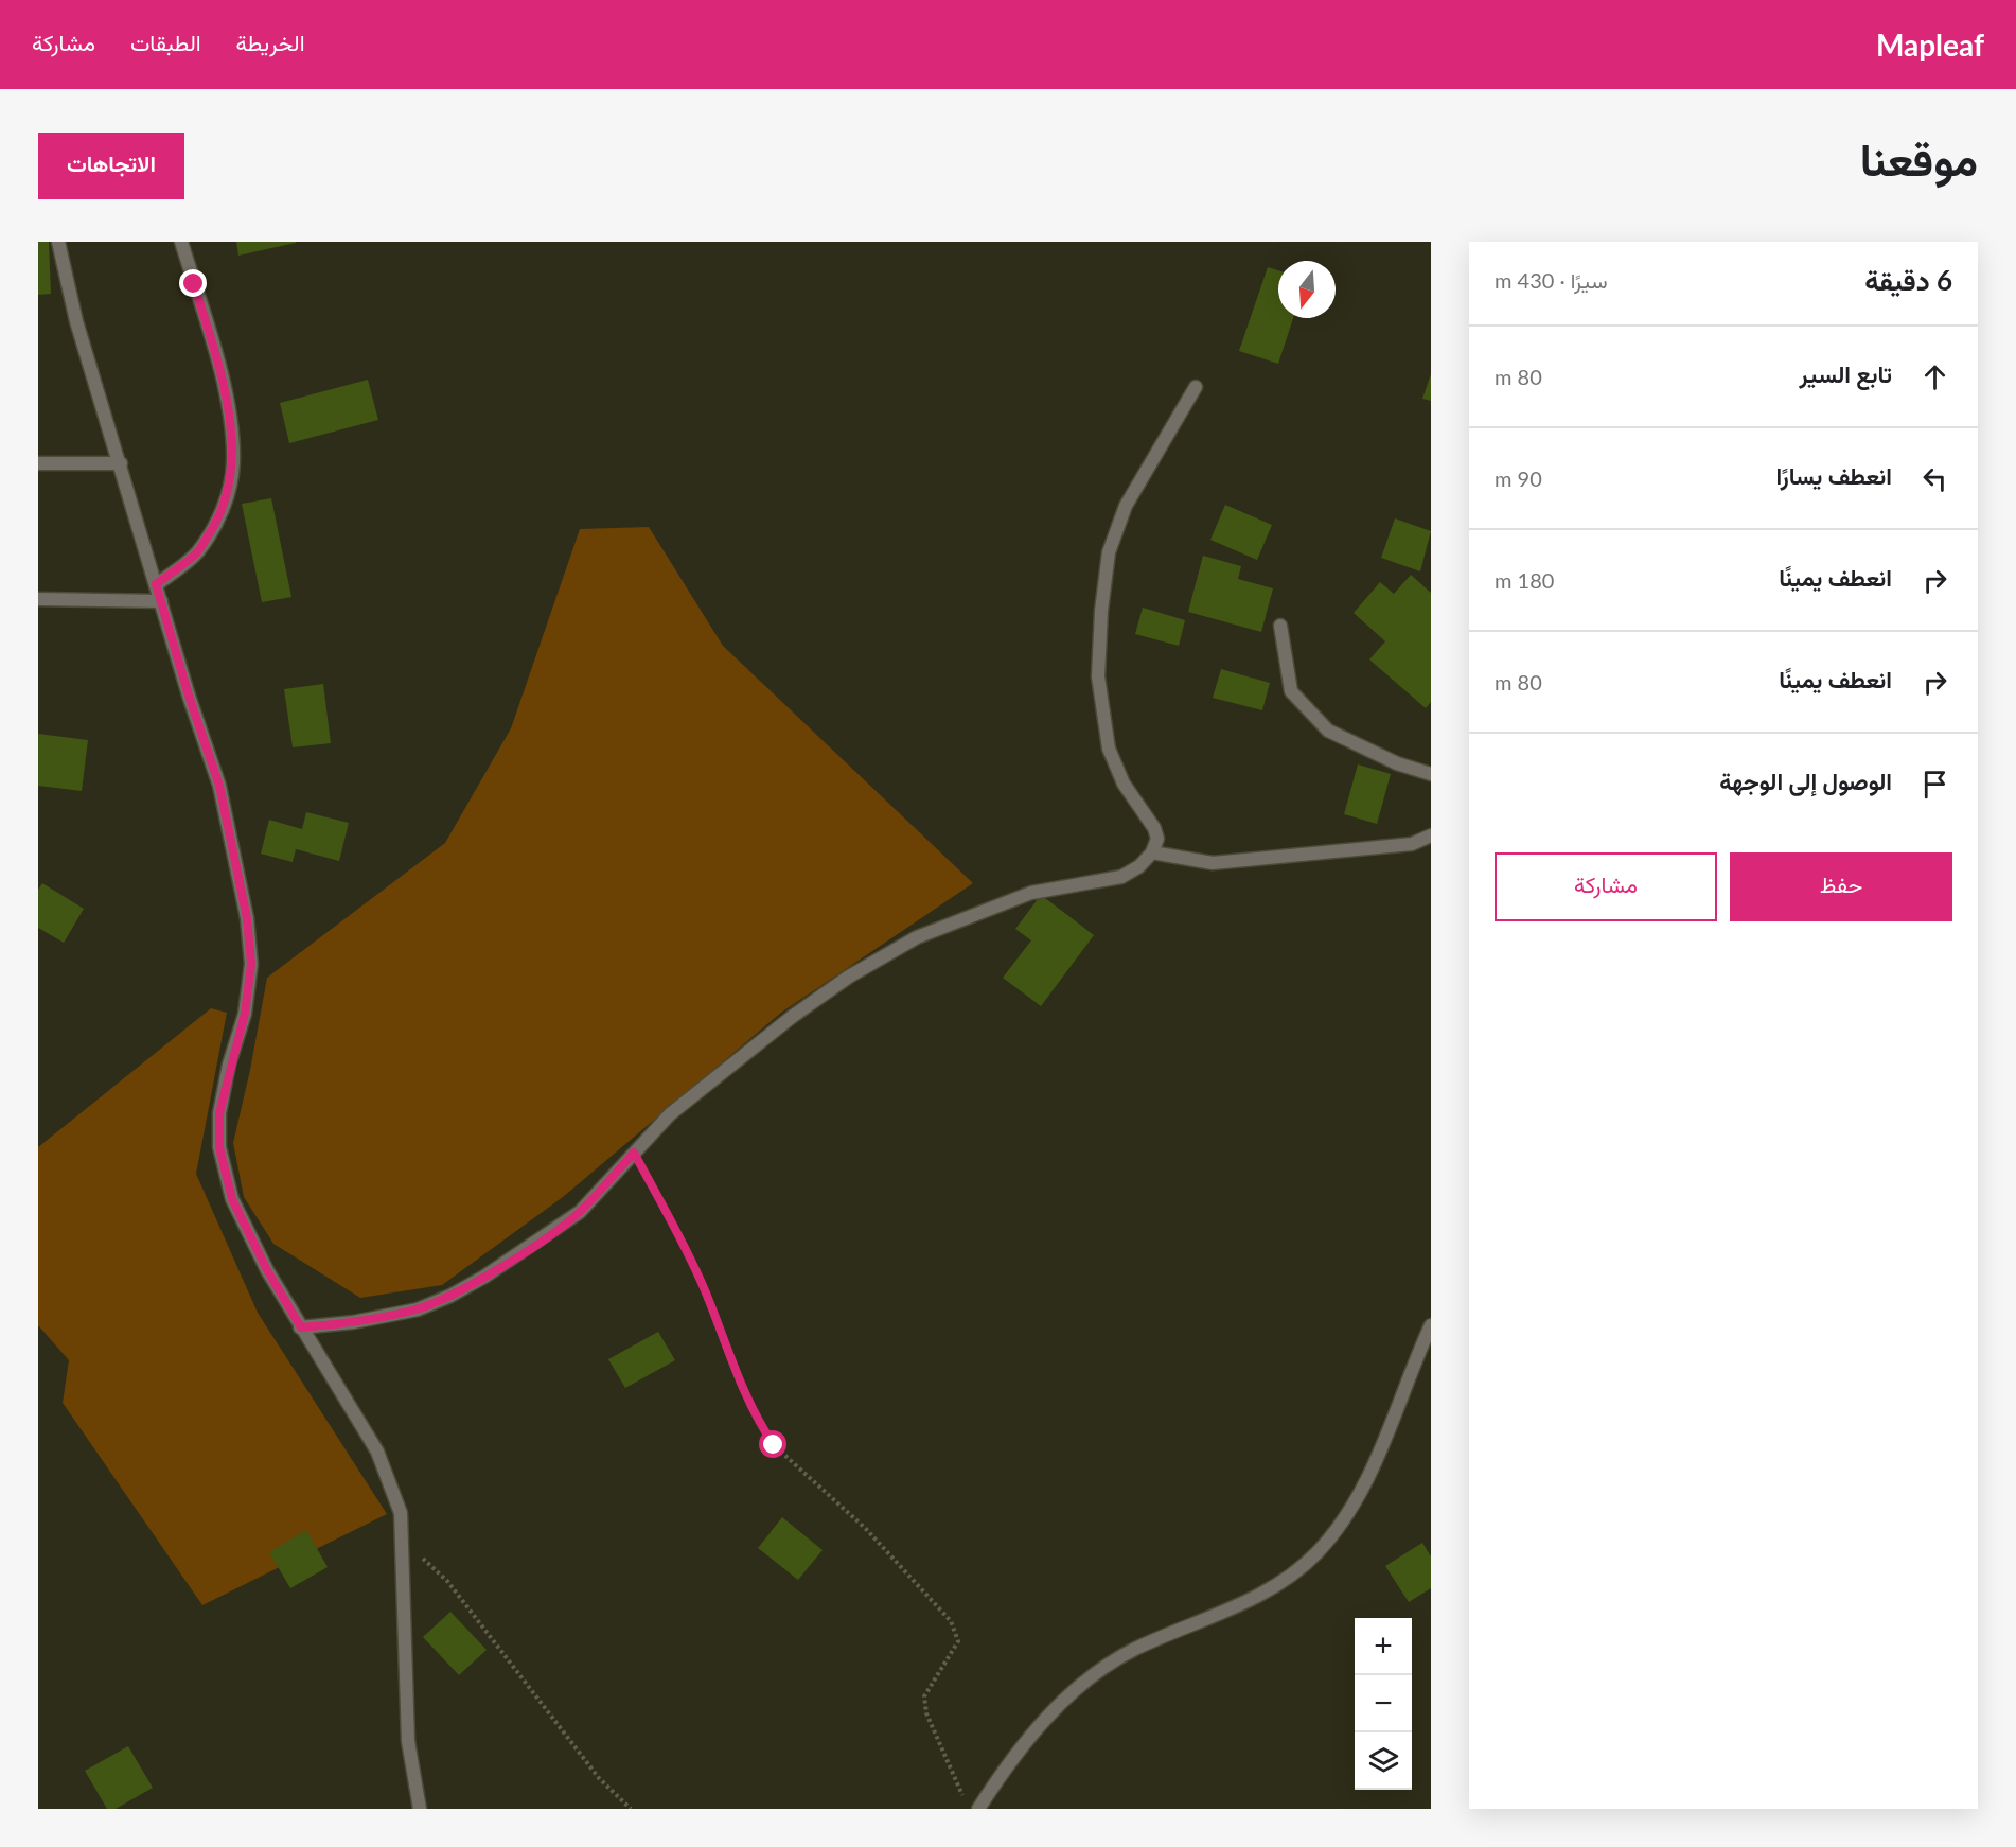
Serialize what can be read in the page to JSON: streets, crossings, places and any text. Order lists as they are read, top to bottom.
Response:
{
  "north": "bottom",
  "page": {
    "header": "Mapleaf",
    "nav": ["الخريطة", "الطبقات", "مشاركة"],
    "title": "موقعنا",
    "buttons": [
      "الاتجاهات",
      ["حفظ", "مشاركة"]
    ],
    "heading": ["6 دقيقة", "سيرًا · 430 m"],
    "list": [
      ["تابع السير", "80 m"],
      ["انعطف يسارًا", "90 m"],
      ["انعطف يمينًا", "180 m"],
      ["انعطف يمينًا", "80 m"],
      "الوصول إلى الوجهة"
    ],
    "map_buttons": ["+", "−"]
  }
}
